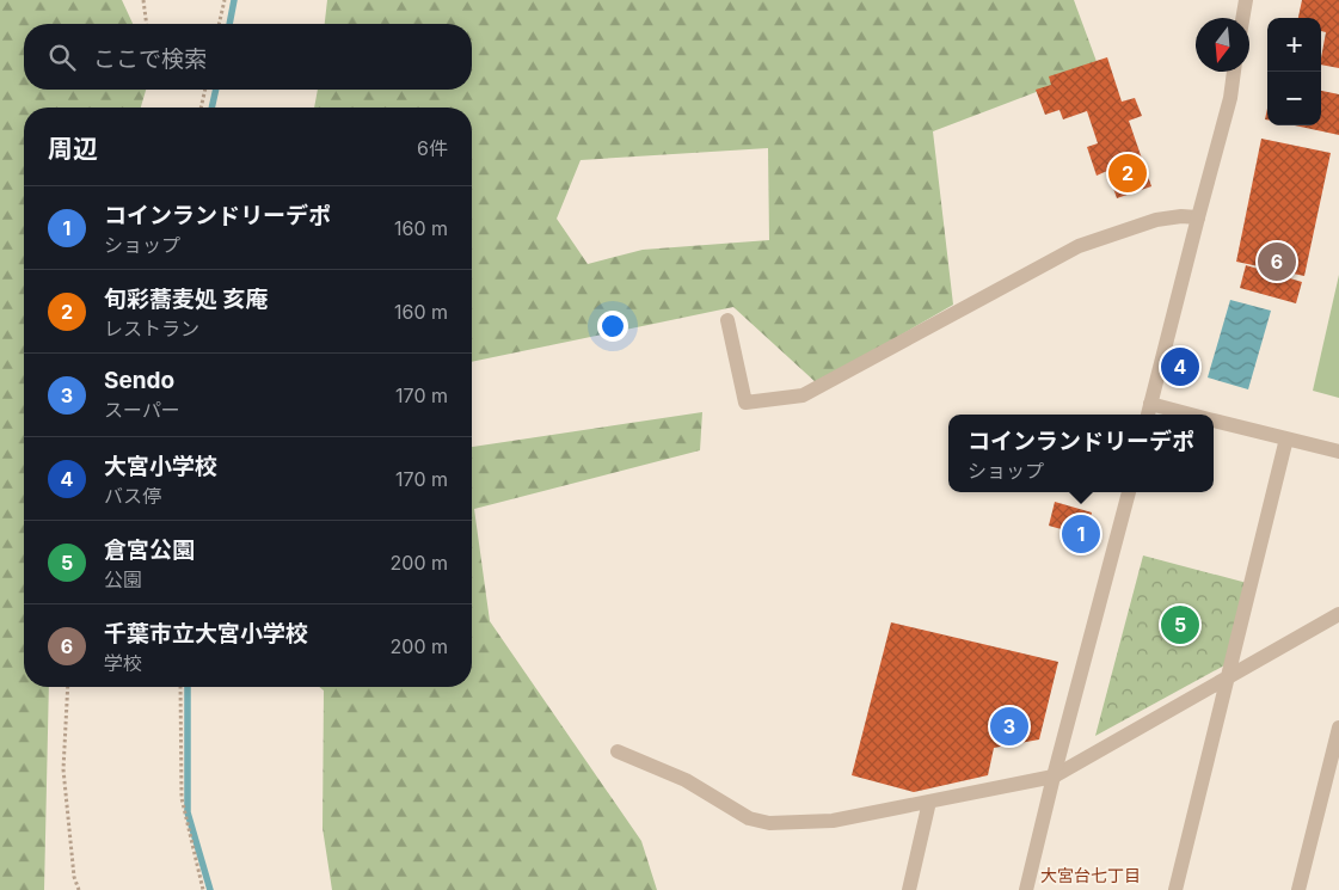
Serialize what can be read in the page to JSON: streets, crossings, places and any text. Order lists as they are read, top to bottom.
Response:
{
  "districts": ["大宮台七丁目"],
  "north": "bottom",
  "page": {
    "map_buttons": ["+", "−"],
    "search": "ここで検索",
    "heading": ["周辺", "6件"],
    "pins": [
      "2",
      "6",
      "4",
      "1",
      "5",
      "3"
    ],
    "list": [
      {
        "mark": "1",
        "name": "コインランドリーデポ",
        "note": "ショップ",
        "value": "160 m"
      },
      {
        "mark": "2",
        "name": "旬彩蕎麦処 亥庵",
        "note": "レストラン",
        "value": "160 m"
      },
      {
        "mark": "3",
        "name": "Sendo",
        "note": "スーパー",
        "value": "170 m"
      },
      {
        "mark": "4",
        "name": "大宮小学校",
        "note": "バス停",
        "value": "170 m"
      },
      {
        "mark": "5",
        "name": "倉宮公園",
        "note": "公園",
        "value": "200 m"
      },
      {
        "mark": "6",
        "name": "千葉市立大宮小学校",
        "note": "学校",
        "value": "200 m"
      }
    ],
    "popup": ["コインランドリーデポ", "ショップ"]
  }
}
